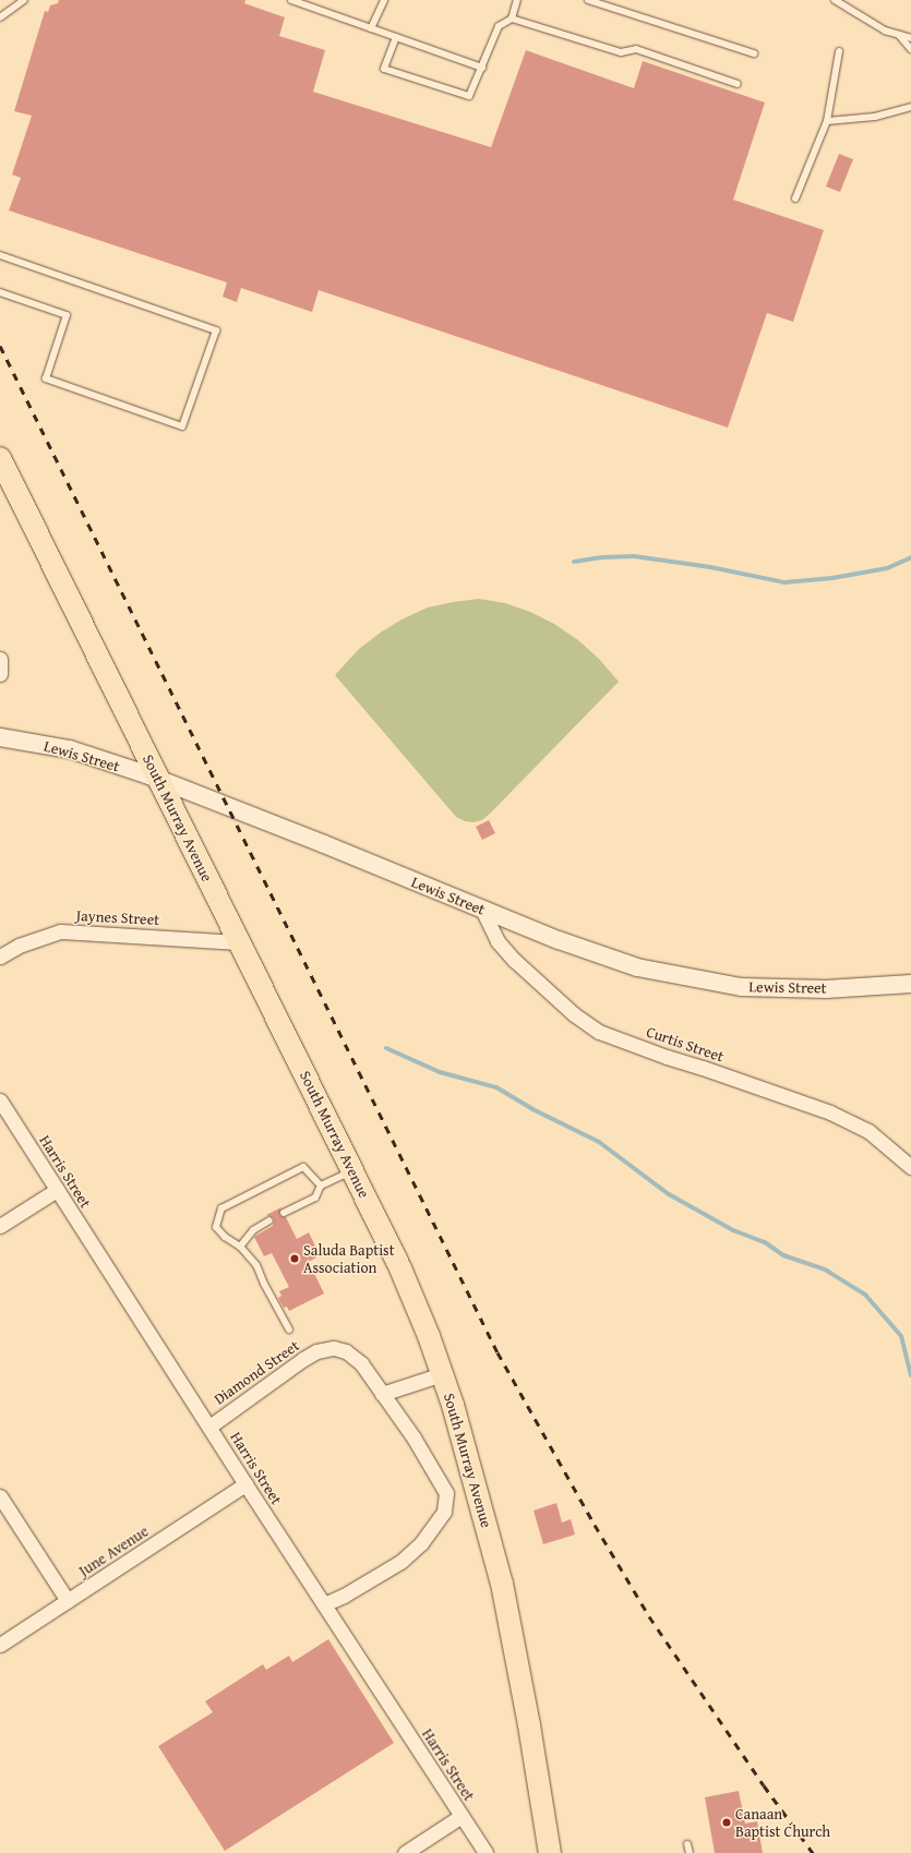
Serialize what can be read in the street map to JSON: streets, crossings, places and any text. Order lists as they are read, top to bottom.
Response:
{
  "streets": {
    "main road": ["South Murray Avenue"],
    "street": [
      "Lewis Street",
      "Jaynes Street",
      "Curtis Street",
      "Harris Street",
      "Diamond Street",
      "June Avenue"
    ]
  },
  "crossings": [
    ["Lewis Street", "South Murray Avenue"],
    ["Lewis Street", "Curtis Street"],
    ["South Murray Avenue", "Jaynes Street"],
    ["Harris Street", "Diamond Street"],
    ["Harris Street", "June Avenue"]
  ],
  "places": ["Saluda Baptist Association", "Canaan Baptist Church"]
}
